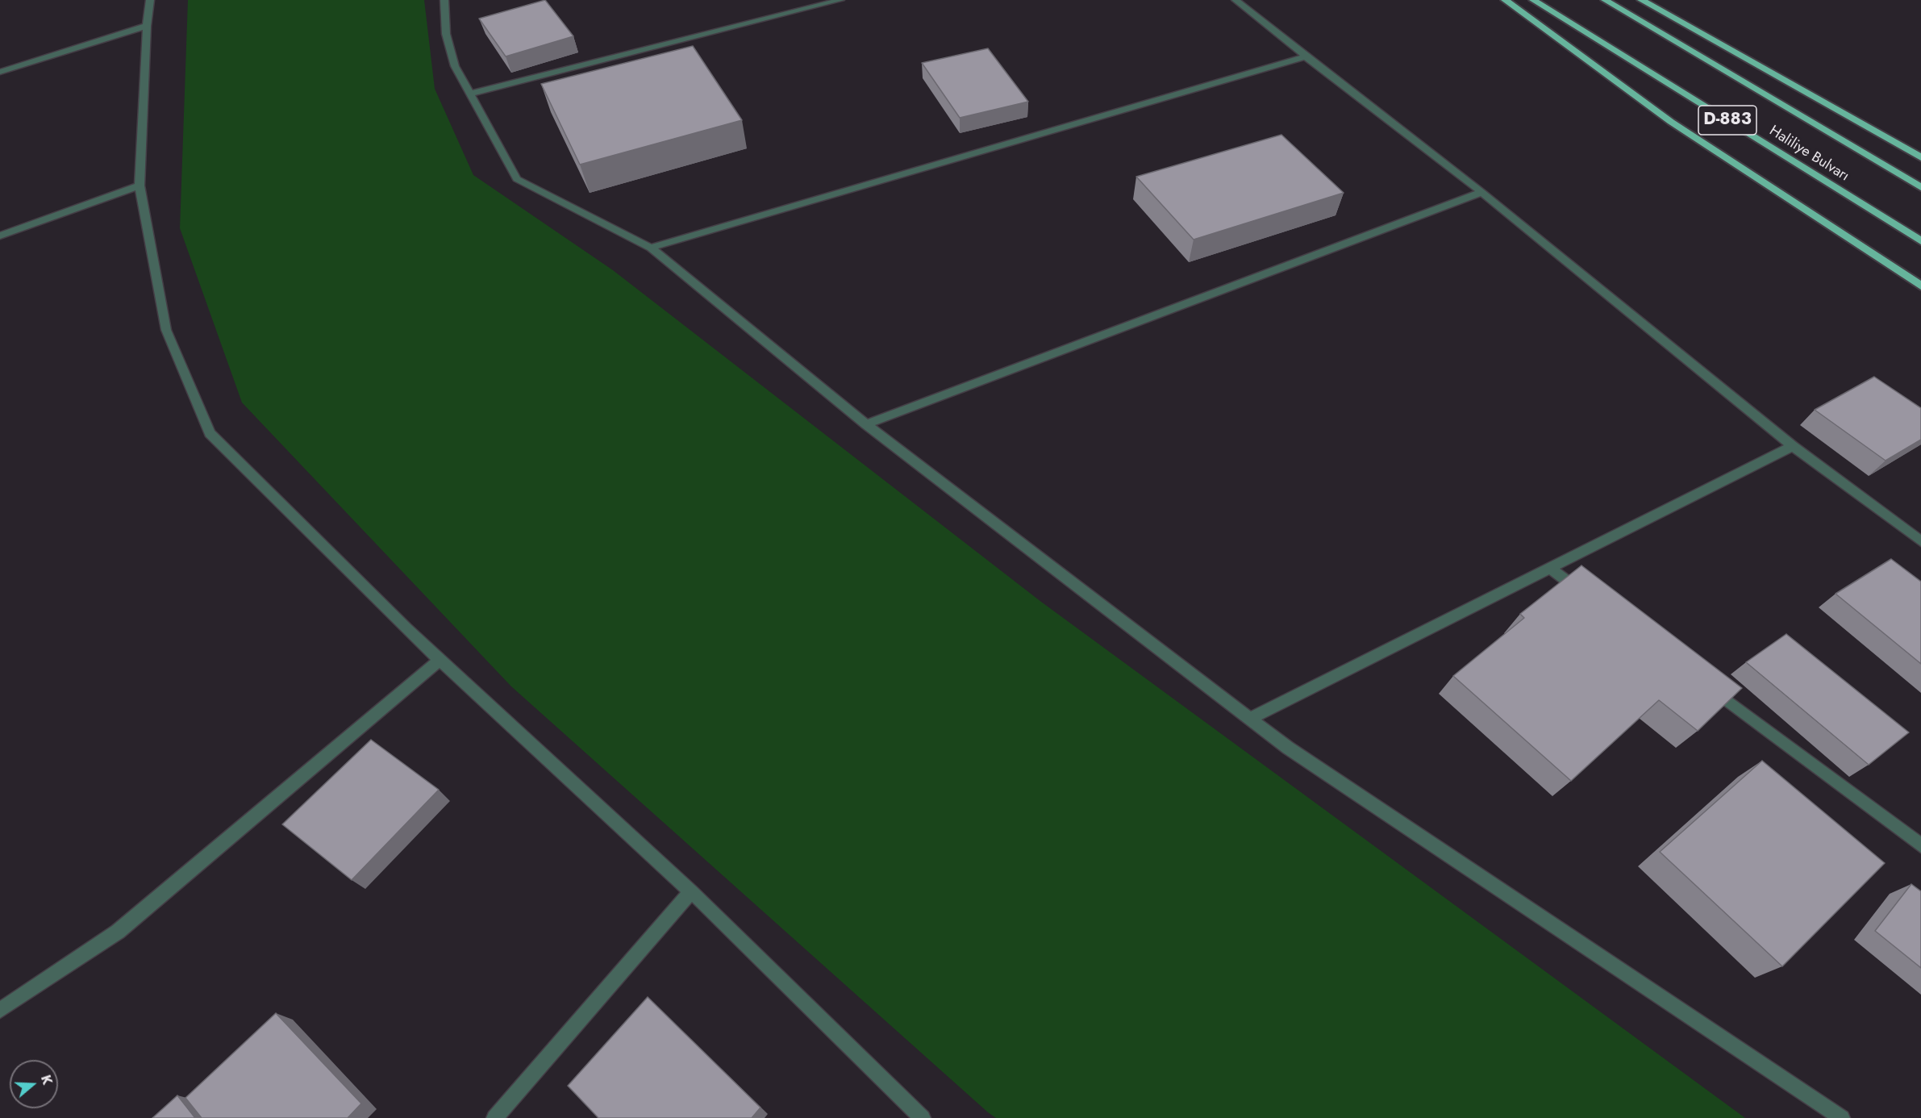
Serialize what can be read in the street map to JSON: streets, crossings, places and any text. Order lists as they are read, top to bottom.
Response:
{
  "streets": {
    "highway": ["D-883", "Haliliye Bulvarı"]
  },
  "north": "right"
}
